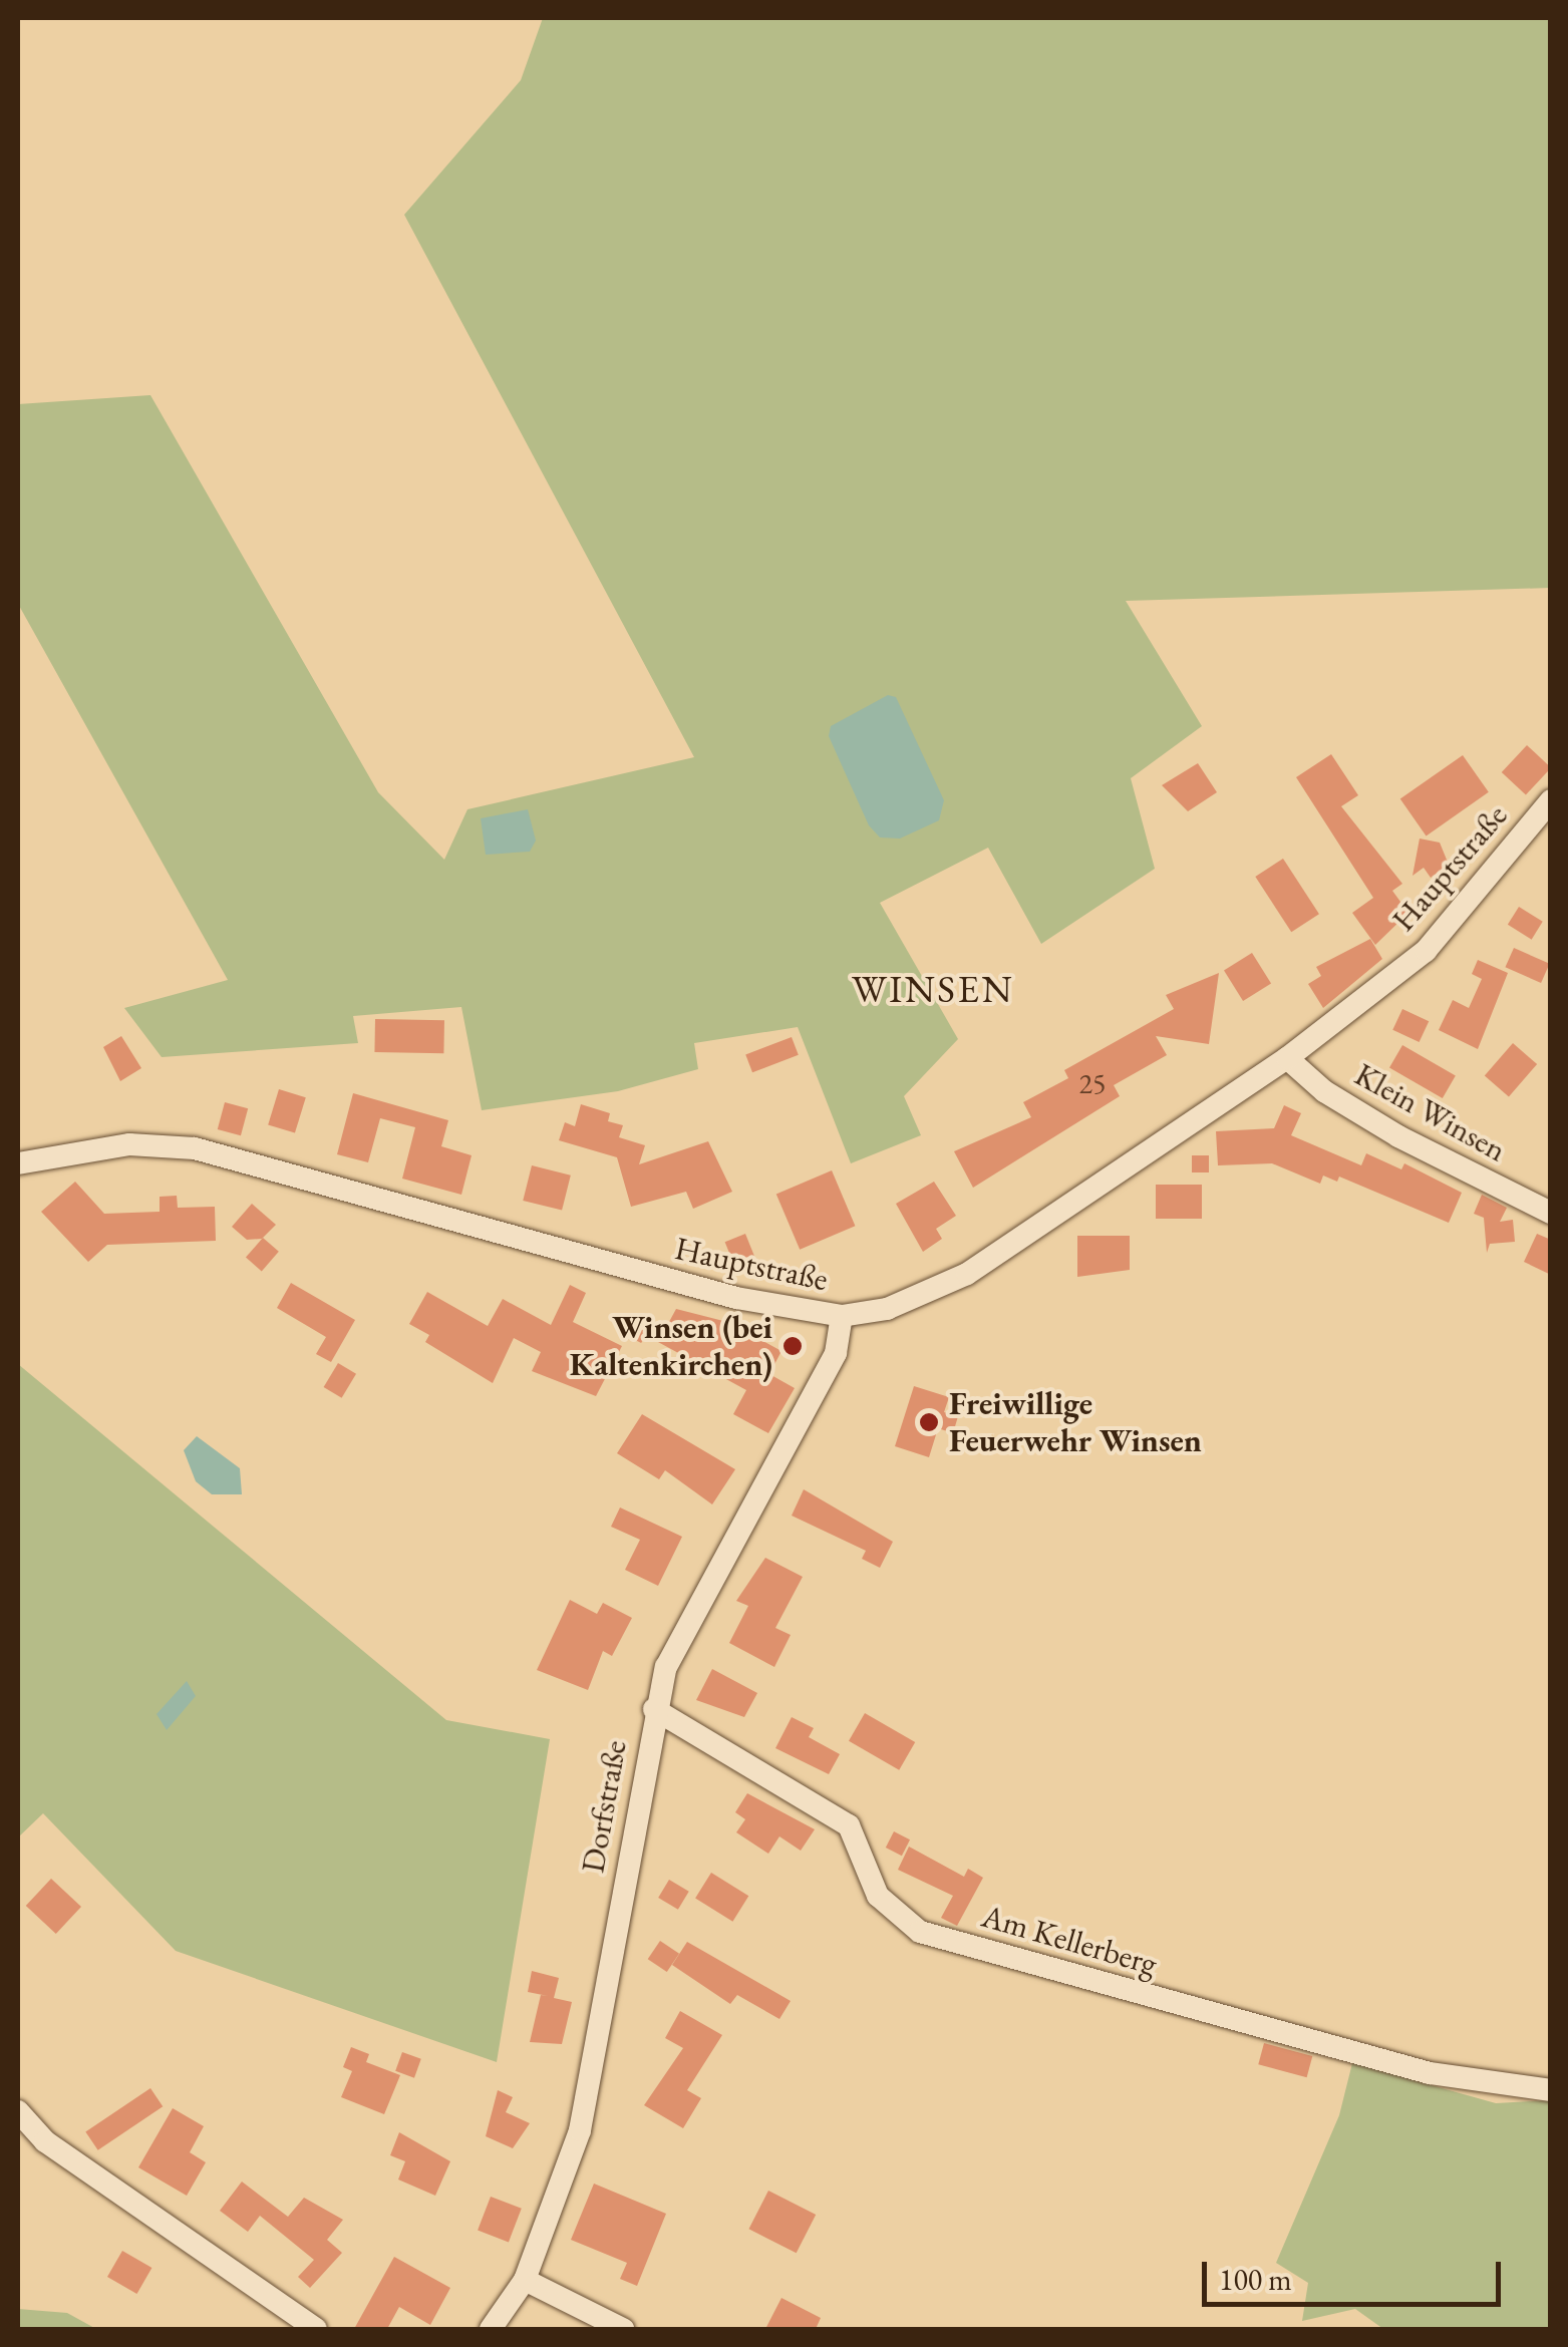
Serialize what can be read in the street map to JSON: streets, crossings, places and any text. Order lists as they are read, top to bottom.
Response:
{
  "streets": {
    "street": [
      "Hauptstraße",
      "Klein Winsen",
      "Dorfstraße",
      "Am Kellerberg"
    ]
  },
  "crossings": [
    ["Hauptstraße", "Klein Winsen"],
    ["Hauptstraße", "Dorfstraße"],
    ["Dorfstraße", "Am Kellerberg"]
  ],
  "districts": ["WINSEN"],
  "places": ["Winsen (bei Kaltenkirchen)", "Freiwillige Feuerwehr Winsen"],
  "house_numbers": ["25"],
  "scale_bar": "100 m"
}
